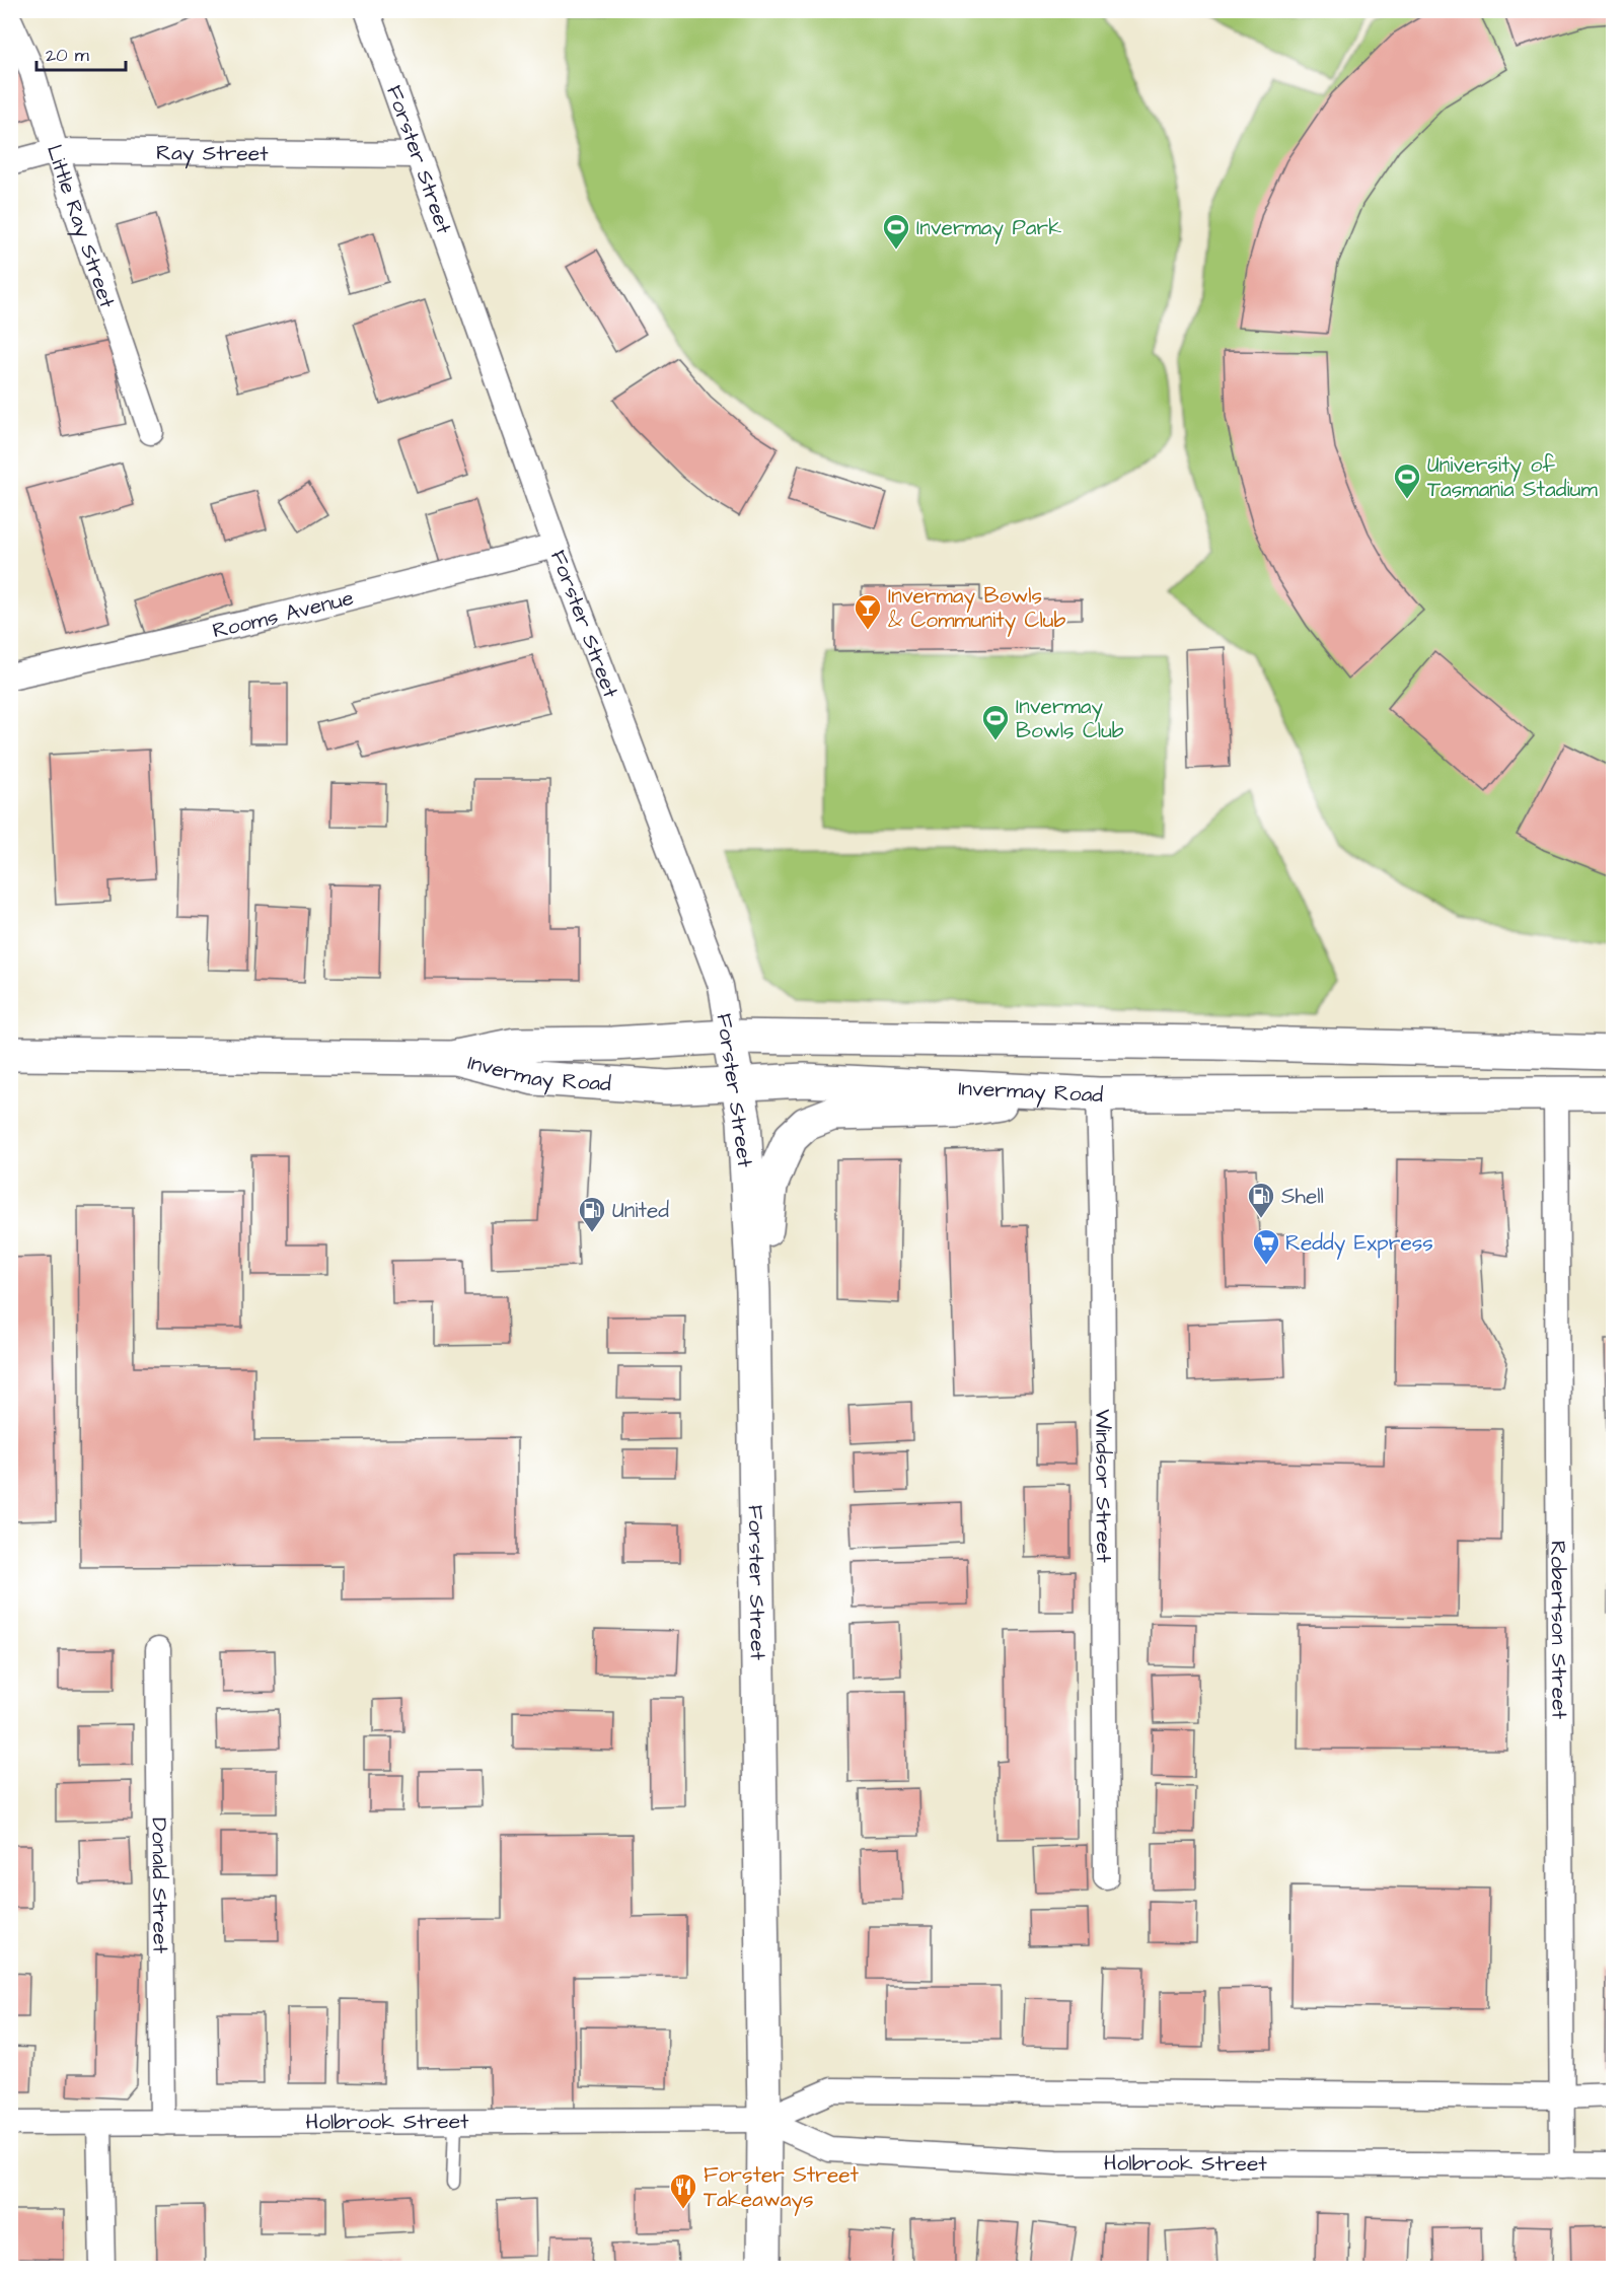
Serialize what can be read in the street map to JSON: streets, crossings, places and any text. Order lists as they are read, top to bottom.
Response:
{
  "streets": {
    "main road": ["Forster Street", "Invermay Road"],
    "street": [
      "Ray Street",
      "Little Ray Street",
      "Rooms Avenue",
      "Windsor Street",
      "Robertson Street",
      "Donald Street",
      "Holbrook Street"
    ]
  },
  "crossings": [
    ["Ray Street", "Forster Street"],
    ["Ray Street", "Little Ray Street"],
    ["Forster Street", "Rooms Avenue"],
    ["Forster Street", "Invermay Road"],
    ["Forster Street", "Holbrook Street"],
    ["Invermay Road", "Windsor Street"],
    ["Invermay Road", "Robertson Street"],
    ["Robertson Street", "Holbrook Street"],
    ["Donald Street", "Holbrook Street"]
  ],
  "places": {
    "sports": ["Invermay Park", "University of Tasmania Stadium", "Invermay Bowls Club"],
    "bar": ["Invermay Bowls & Community Club"],
    "fuel station": ["Shell", "United"],
    "supermarket": ["Reddy Express"],
    "restaurant": ["Forster Street Takeaways"]
  },
  "scale_bar": "20 m"
}
